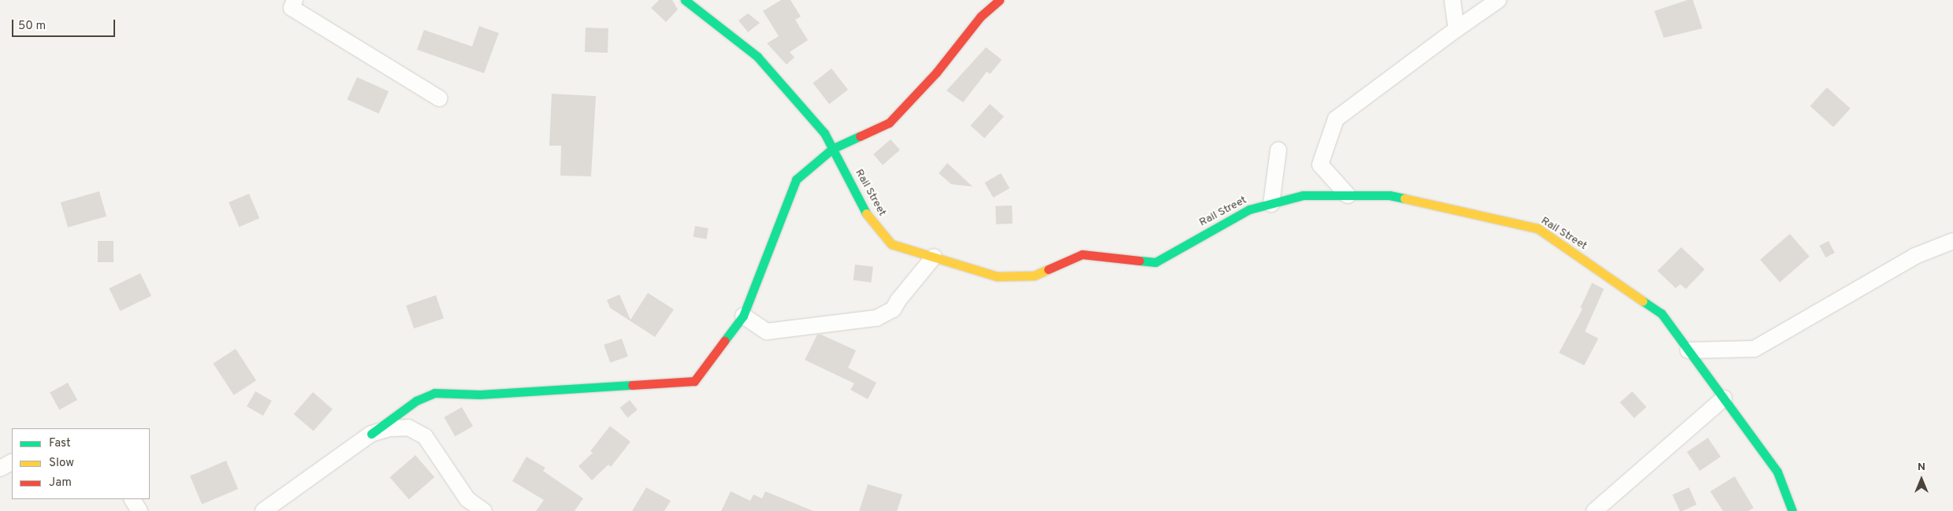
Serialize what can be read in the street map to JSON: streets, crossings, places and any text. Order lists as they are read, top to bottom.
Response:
{
  "streets": {
    "street": ["Rail Street"]
  },
  "legend": ["Fast", "Slow", "Jam"],
  "scale_bar": "50 m",
  "north": "top"
}
